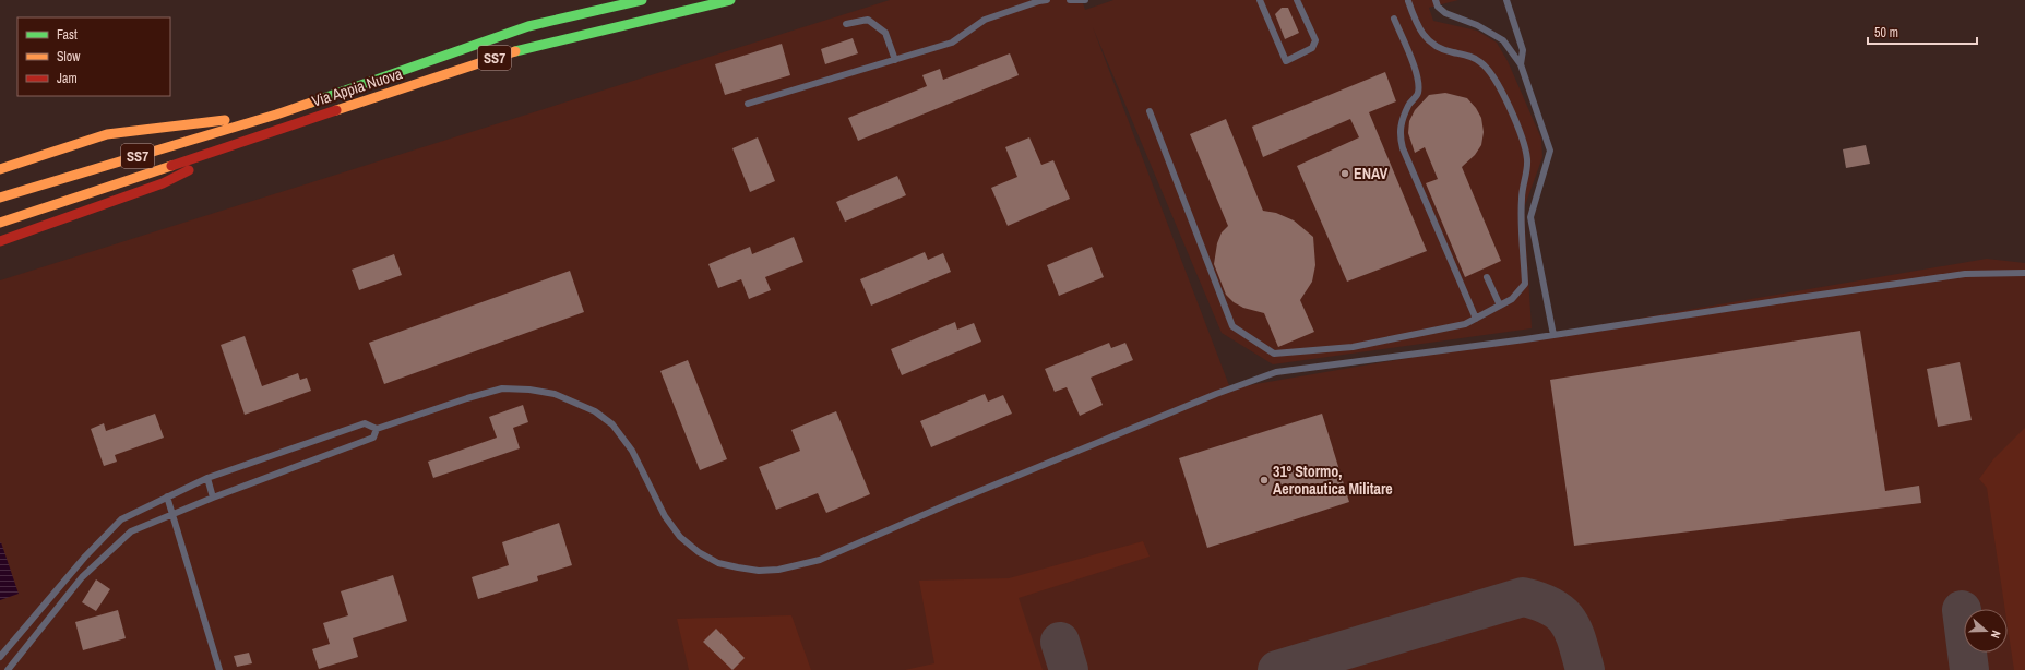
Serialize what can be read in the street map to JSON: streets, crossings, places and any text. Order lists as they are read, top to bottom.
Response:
{
  "streets": {
    "main road": ["SS7", "Via Appia Nuova"]
  },
  "places": ["ENAV", "31º Stormo, Aeronautica Militare"],
  "legend": ["Fast", "Slow", "Jam"],
  "scale_bar": "50 m",
  "north": "right"
}
